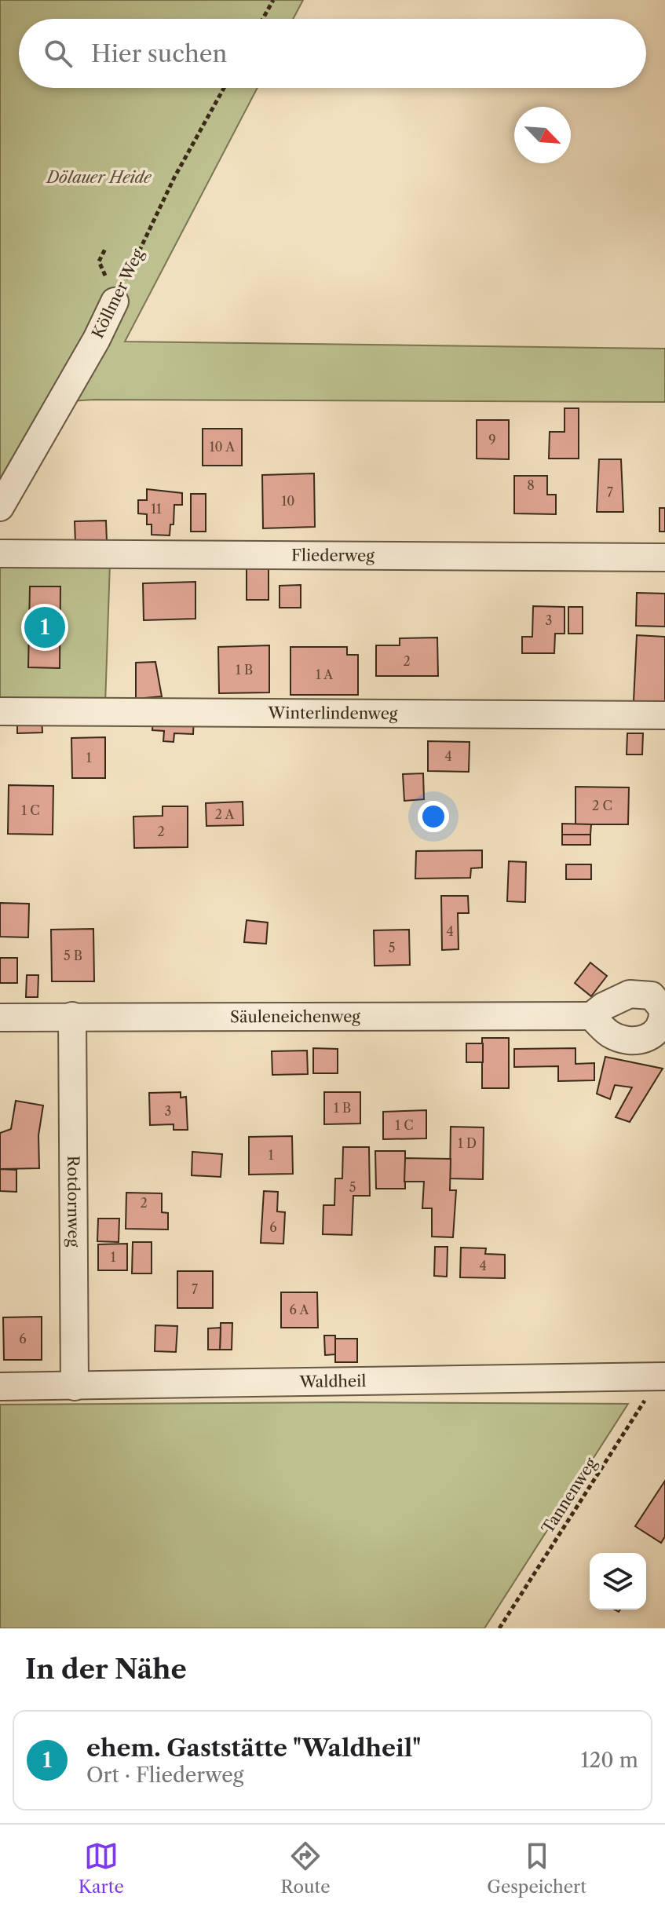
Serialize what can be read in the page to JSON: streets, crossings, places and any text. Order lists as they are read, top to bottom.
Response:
{
  "streets": {
    "street": [
      "Köllmer Weg",
      "Fliederweg",
      "Winterlindenweg",
      "Säuleneichenweg",
      "Rotdornweg",
      "Waldheil"
    ],
    "path": ["Tannenweg"]
  },
  "crossings": [
    ["Säuleneichenweg", "Rotdornweg"],
    ["Rotdornweg", "Waldheil"],
    ["Waldheil", "Tannenweg"]
  ],
  "parks": ["Dölauer Heide"],
  "house_numbers": [
    "9",
    "10 A",
    "8",
    "7",
    "10",
    "11",
    "3",
    "2",
    "1 B",
    "1 A",
    "4",
    "1",
    "2 C",
    "1 C",
    "2 A",
    "2",
    "4",
    "5",
    "5 B",
    "1 B",
    "3",
    "1 C",
    "1 D",
    "1",
    "5",
    "2",
    "6",
    "1",
    "4",
    "7",
    "6 A",
    "6"
  ],
  "north": "bottom right",
  "page": {
    "search": "Hier suchen",
    "pins": "1",
    "heading": "In der Nähe",
    "list": [
      {
        "mark": "1",
        "name": "ehem. Gaststätte \"Waldheil\"",
        "note": "Ort · Fliederweg",
        "value": "120 m"
      }
    ],
    "nav": ["Karte", "Route", "Gespeichert"]
  }
}
